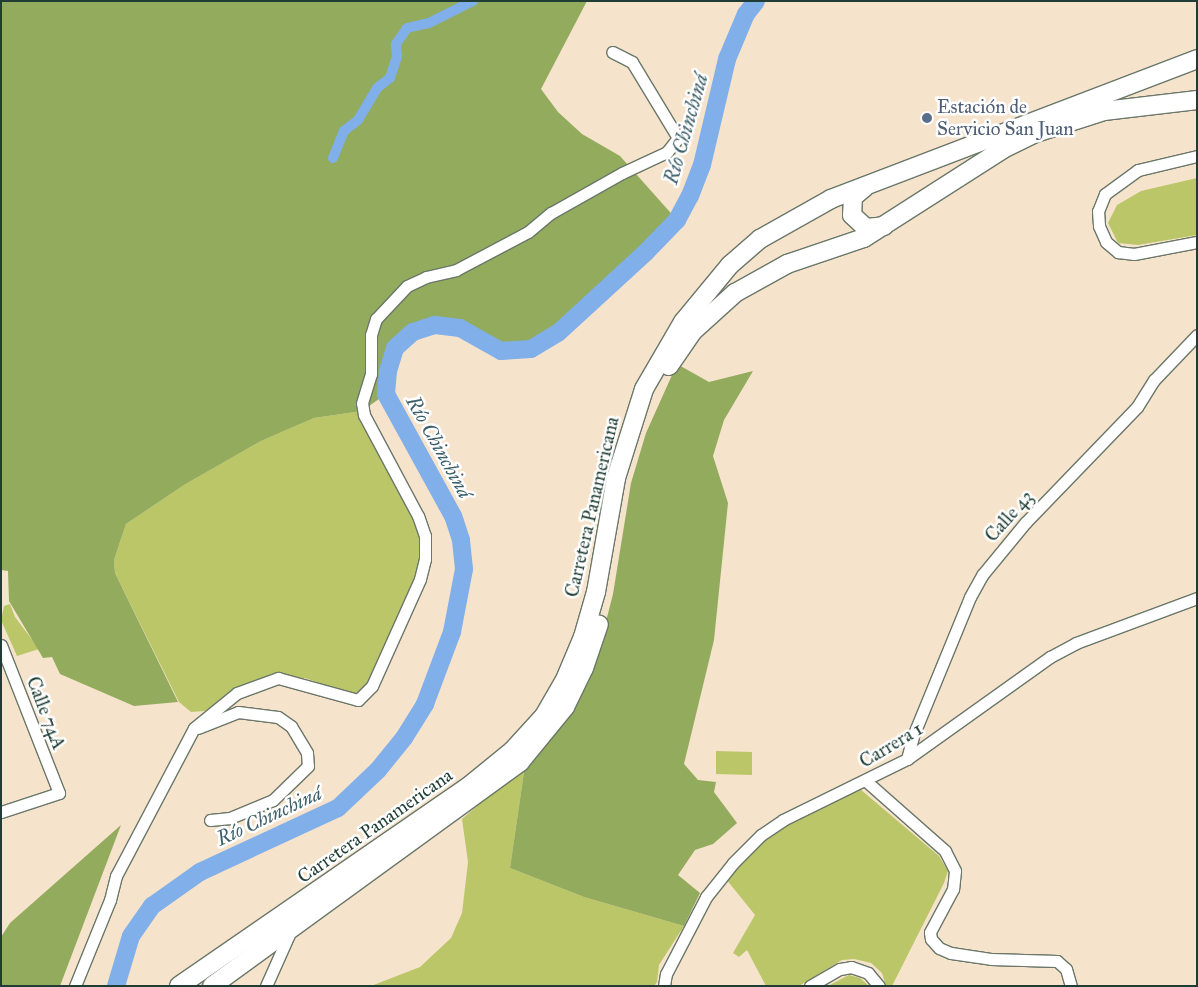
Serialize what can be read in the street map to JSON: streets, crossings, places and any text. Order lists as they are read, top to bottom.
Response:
{
  "streets": {
    "highway": ["Carretera Panamericana"],
    "street": ["Calle 43", "Calle 74A", "Carrera 1"]
  },
  "crossings": [
    ["Calle 43", "Carrera 1"]
  ],
  "water": ["Río Chinchiná"],
  "places": ["Estación de Servicio San Juan"]
}
